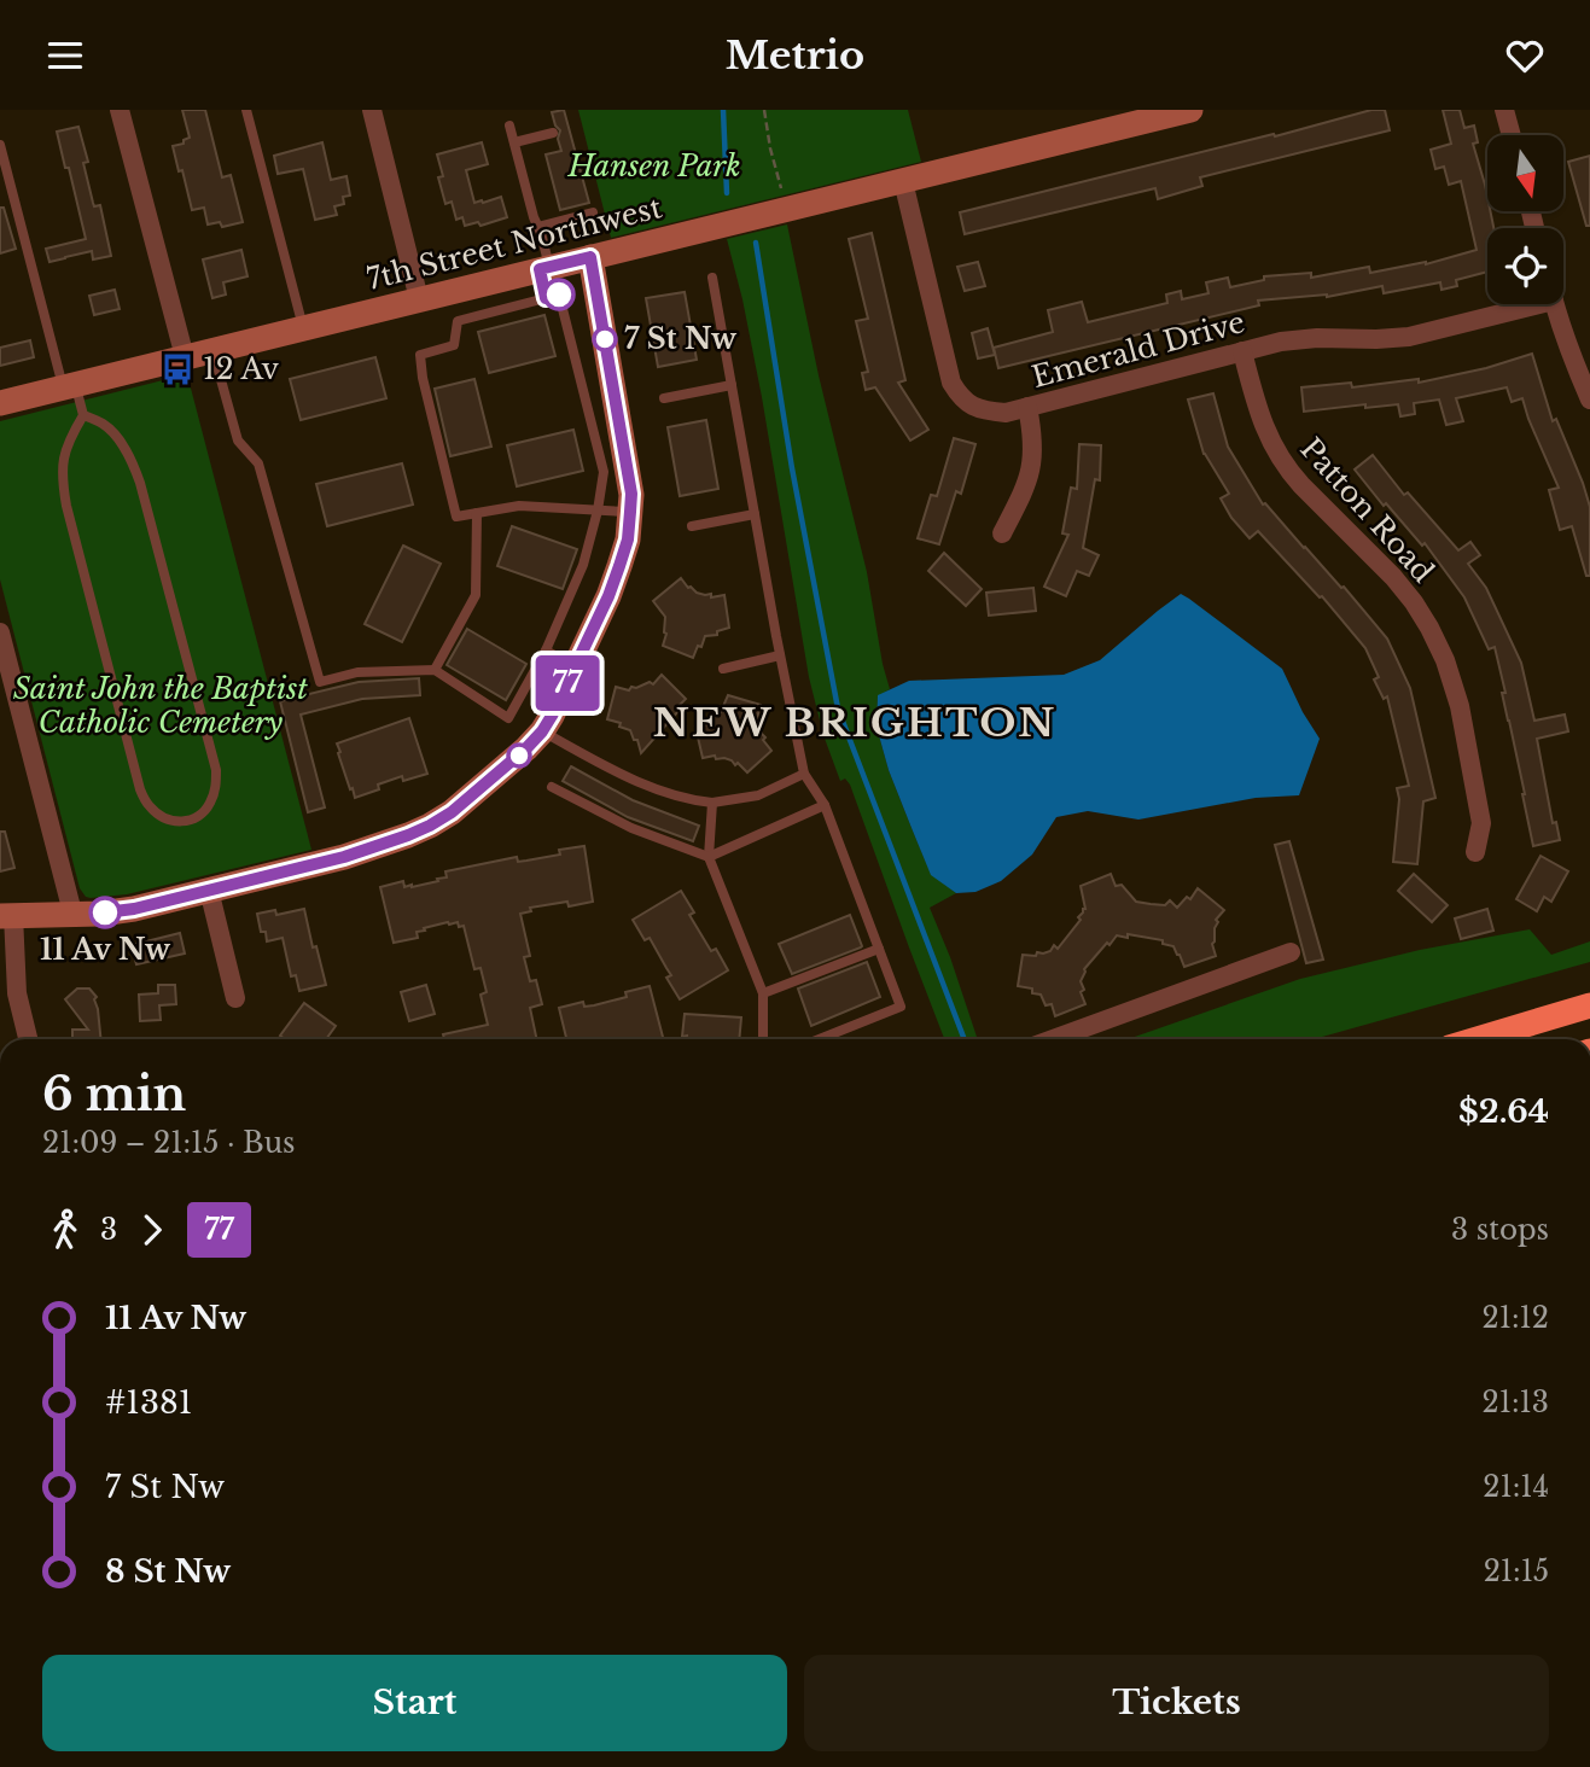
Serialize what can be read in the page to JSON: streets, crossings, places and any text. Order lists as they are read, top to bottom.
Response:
{
  "streets": {
    "street": ["7th Street Northwest", "Emerald Drive", "Patton Road"]
  },
  "crossings": [
    ["7th Street Northwest", "Emerald Drive"],
    ["Emerald Drive", "Patton Road"]
  ],
  "districts": ["NEW BRIGHTON"],
  "parks": ["Hansen Park", "Saint John the Baptist Catholic Cemetery"],
  "places": {
    "other": ["7 St Nw", "11 Av Nw"],
    "bus stop": ["12 Av"]
  },
  "lines": ["bus line 77"],
  "north": "bottom",
  "page": {
    "header": "Metrio",
    "on_map": "77",
    "heading": ["6 min", "21:09 – 21:15 · Bus", "$2.64"],
    "legs": ["3", "77", "3 stops"],
    "list": [
      {
        "name": "11 Av Nw",
        "value": "21:12"
      },
      {
        "name": "#1381",
        "value": "21:13"
      },
      {
        "name": "7 St Nw",
        "value": "21:14"
      },
      {
        "name": "8 St Nw",
        "value": "21:15"
      }
    ],
    "buttons": ["Start", "Tickets"]
  }
}
